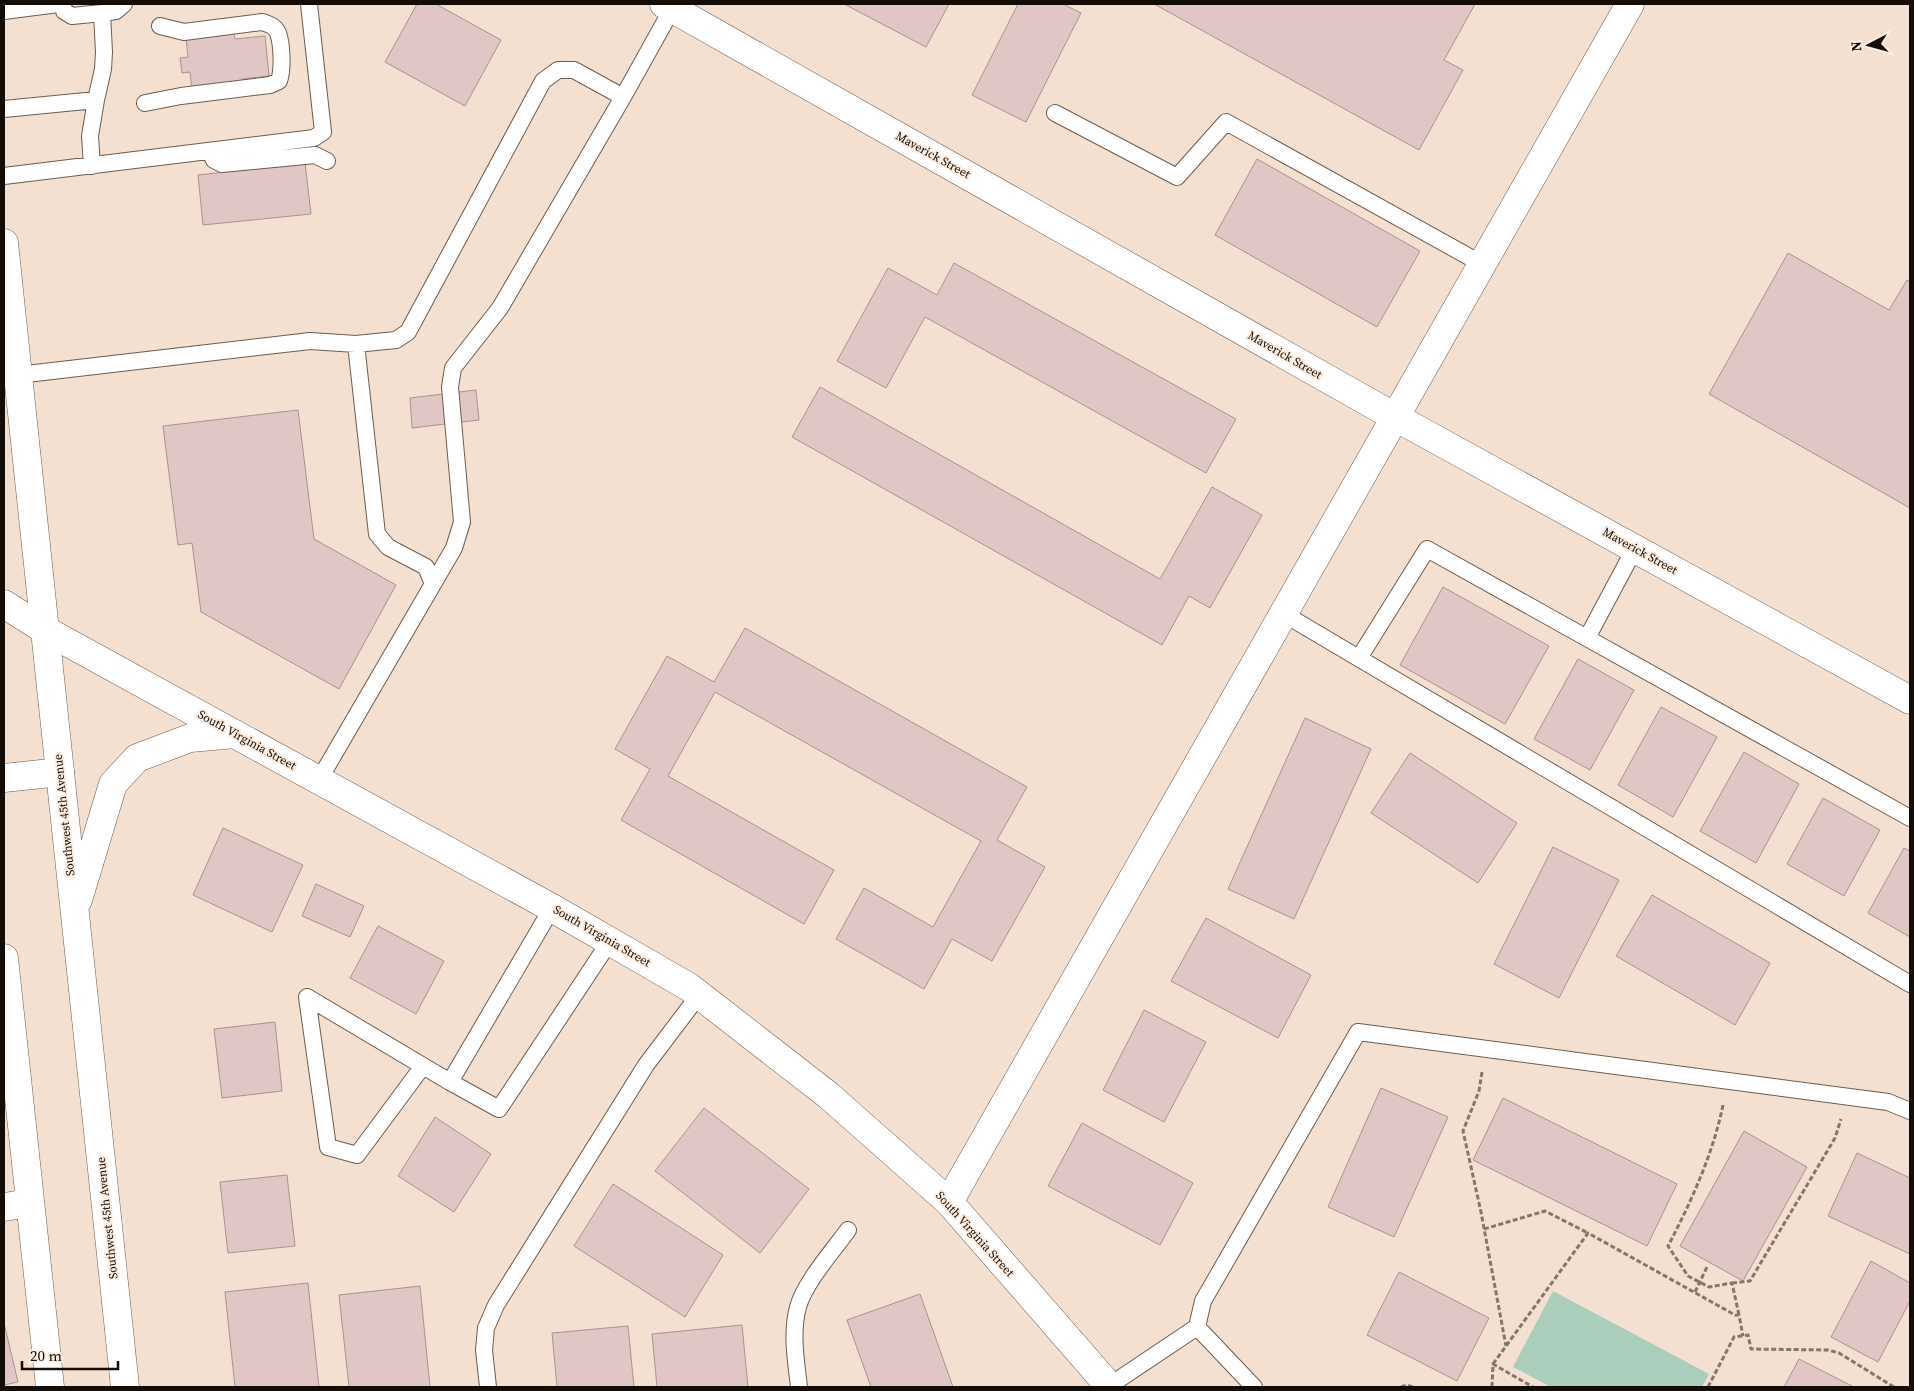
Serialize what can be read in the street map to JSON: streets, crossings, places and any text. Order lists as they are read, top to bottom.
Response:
{
  "streets": {
    "street": ["Maverick Street", "South Virginia Street", "Southwest 45th Avenue"]
  },
  "crossings": [
    ["South Virginia Street", "Southwest 45th Avenue"]
  ],
  "scale_bar": "20 m",
  "north": "left"
}
